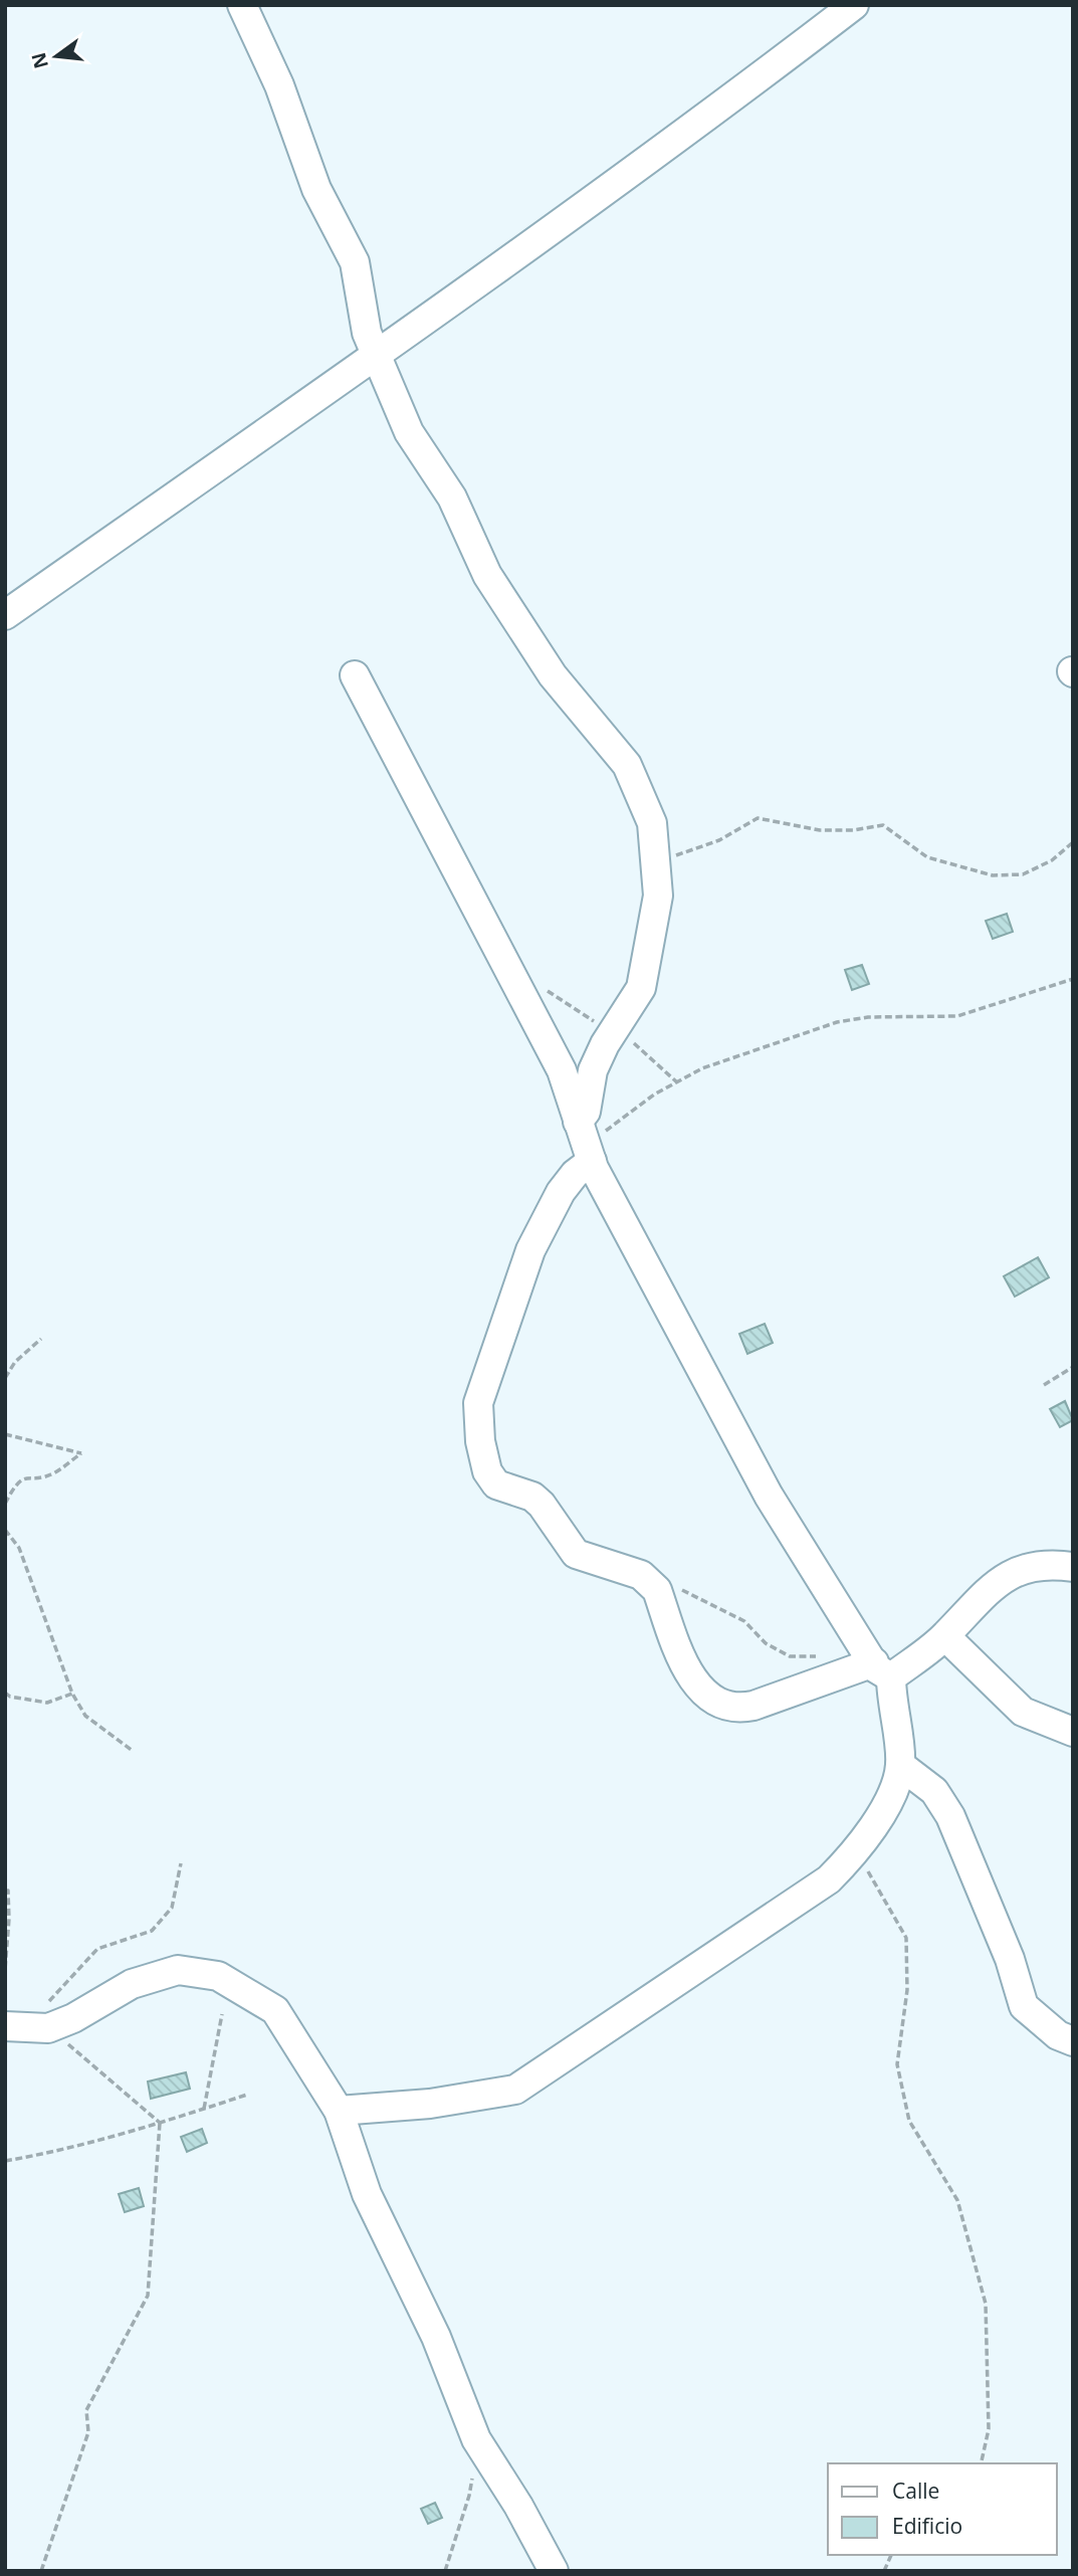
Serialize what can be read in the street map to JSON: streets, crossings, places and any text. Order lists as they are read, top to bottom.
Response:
{
  "legend": ["Calle", "Edificio"],
  "north": "left"
}
